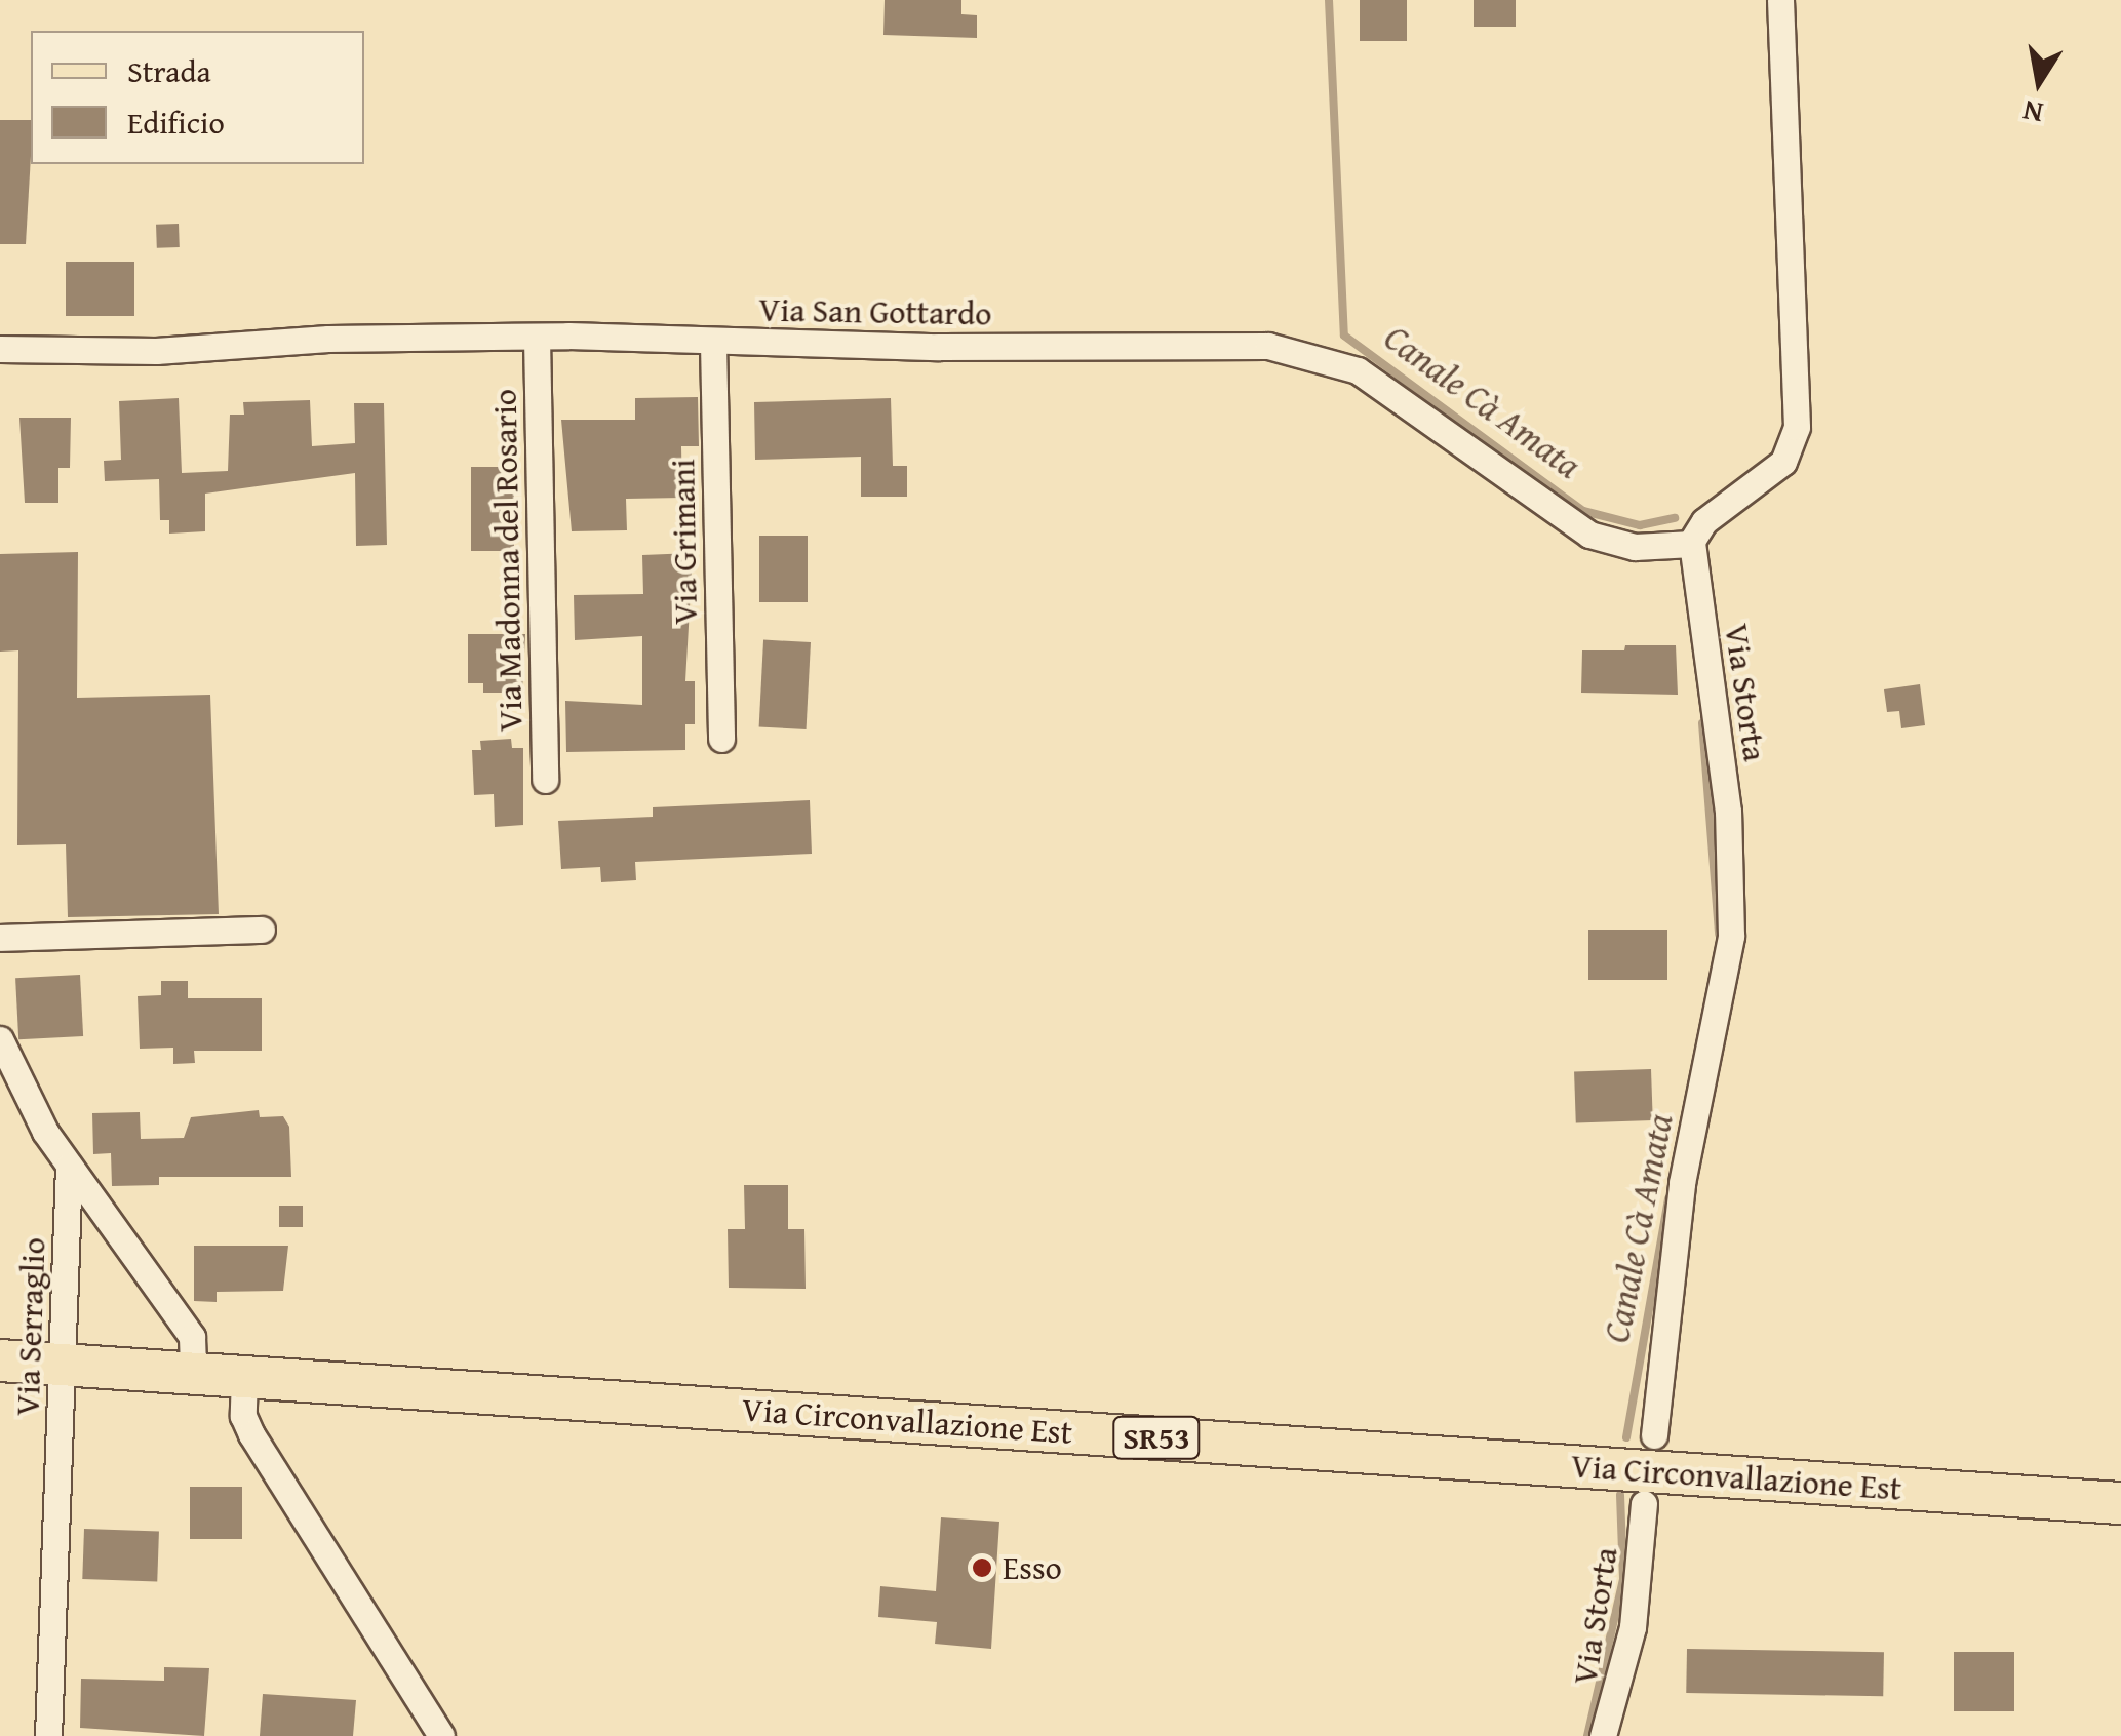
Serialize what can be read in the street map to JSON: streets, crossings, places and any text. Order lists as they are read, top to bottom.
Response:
{
  "streets": {
    "main road": ["Via Circonvallazione Est", "SR53"],
    "street": [
      "Via San Gottardo",
      "Via Grimani",
      "Via Madonna del Rosario",
      "Via Storta",
      "Via Serraglio"
    ]
  },
  "crossings": [
    ["Via San Gottardo", "Via Grimani"],
    ["Via San Gottardo", "Via Madonna del Rosario"],
    ["Via San Gottardo", "Via Storta"],
    ["Via Serraglio", "Via Circonvallazione Est"]
  ],
  "water": ["Canale Cà Amata"],
  "places": ["Esso"],
  "legend": ["Strada", "Edificio"],
  "north": "bottom"
}
